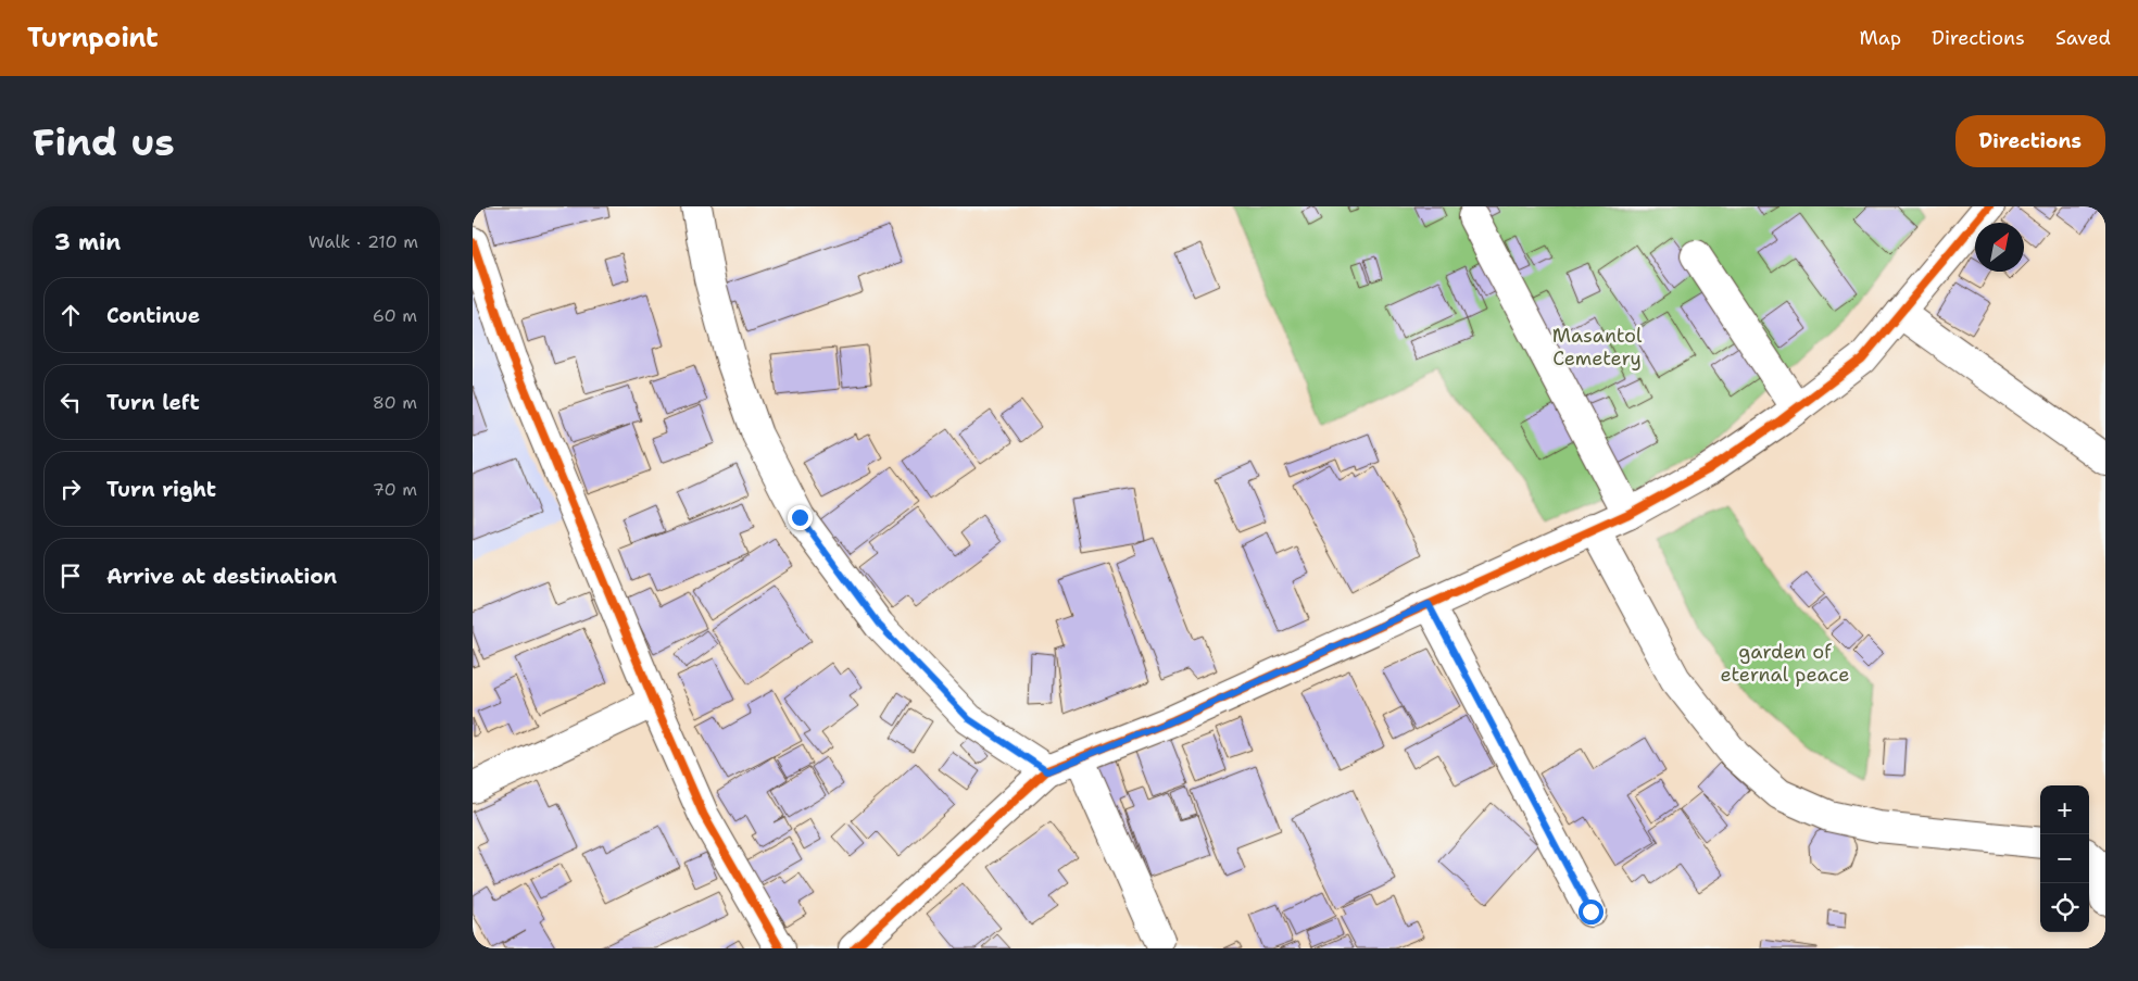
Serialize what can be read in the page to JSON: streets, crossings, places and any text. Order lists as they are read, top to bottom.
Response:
{
  "parks": ["Masantol Cemetery", "garden of eternal peace"],
  "north": "top right",
  "page": {
    "header": "Turnpoint",
    "nav": ["Map", "Directions", "Saved"],
    "buttons": "Directions",
    "title": "Find us",
    "heading": ["3 min", "Walk · 210 m"],
    "list": [
      ["Continue", "60 m"],
      ["Turn left", "80 m"],
      ["Turn right", "70 m"],
      "Arrive at destination"
    ],
    "map_buttons": ["+", "−"]
  }
}
